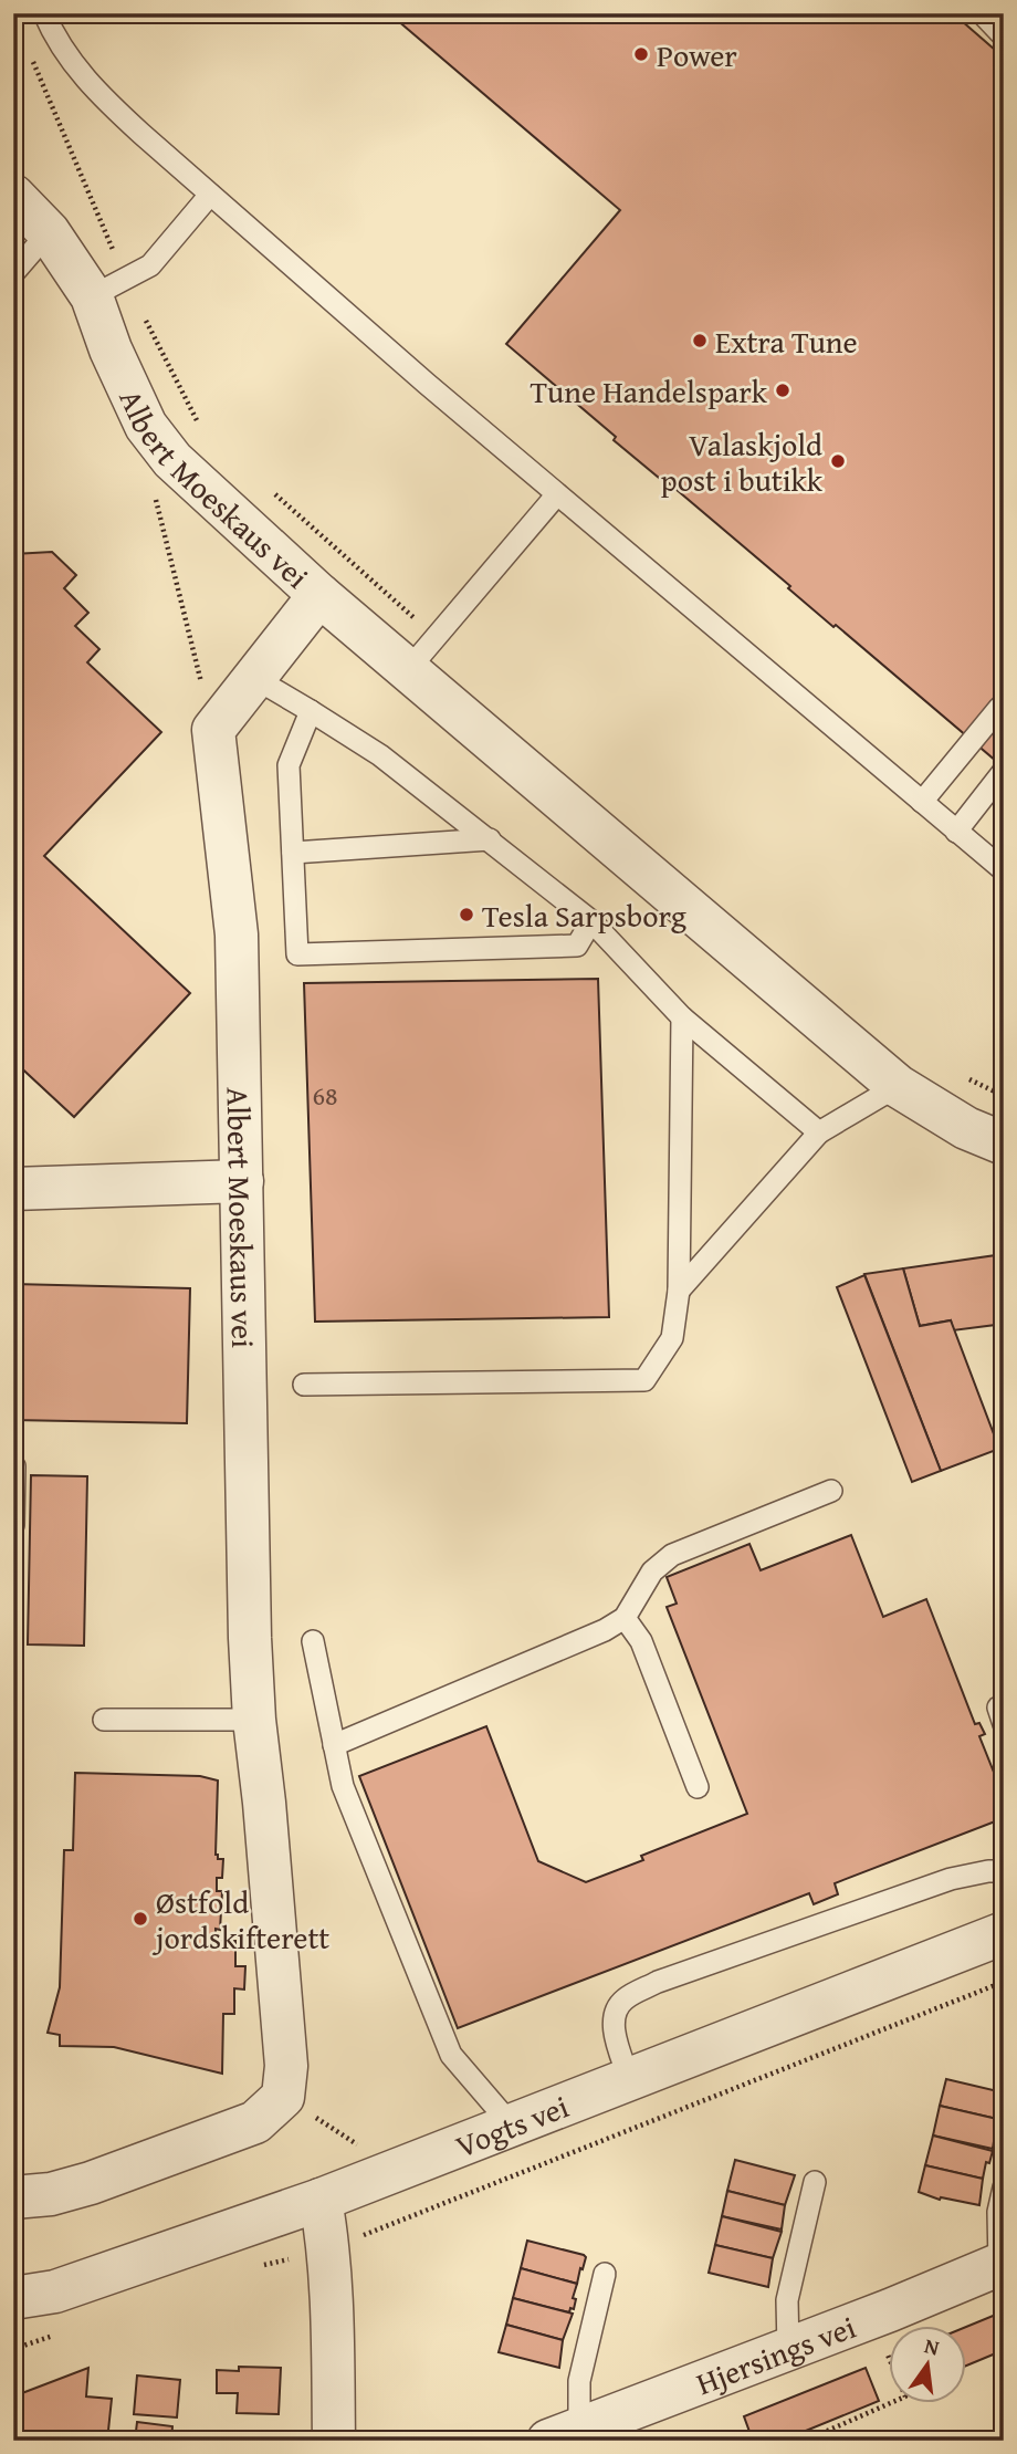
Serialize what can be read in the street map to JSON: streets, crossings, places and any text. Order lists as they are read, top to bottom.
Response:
{
  "streets": {
    "street": ["Albert Moeskaus vei", "Vogts vei", "Hjersings vei"]
  },
  "places": [
    "Power",
    "Extra Tune",
    "Tune Handelspark",
    "Valaskjold post i butikk",
    "Tesla Sarpsborg",
    "Østfold jordskifterett"
  ],
  "house_numbers": ["68"],
  "north": "top"
}
